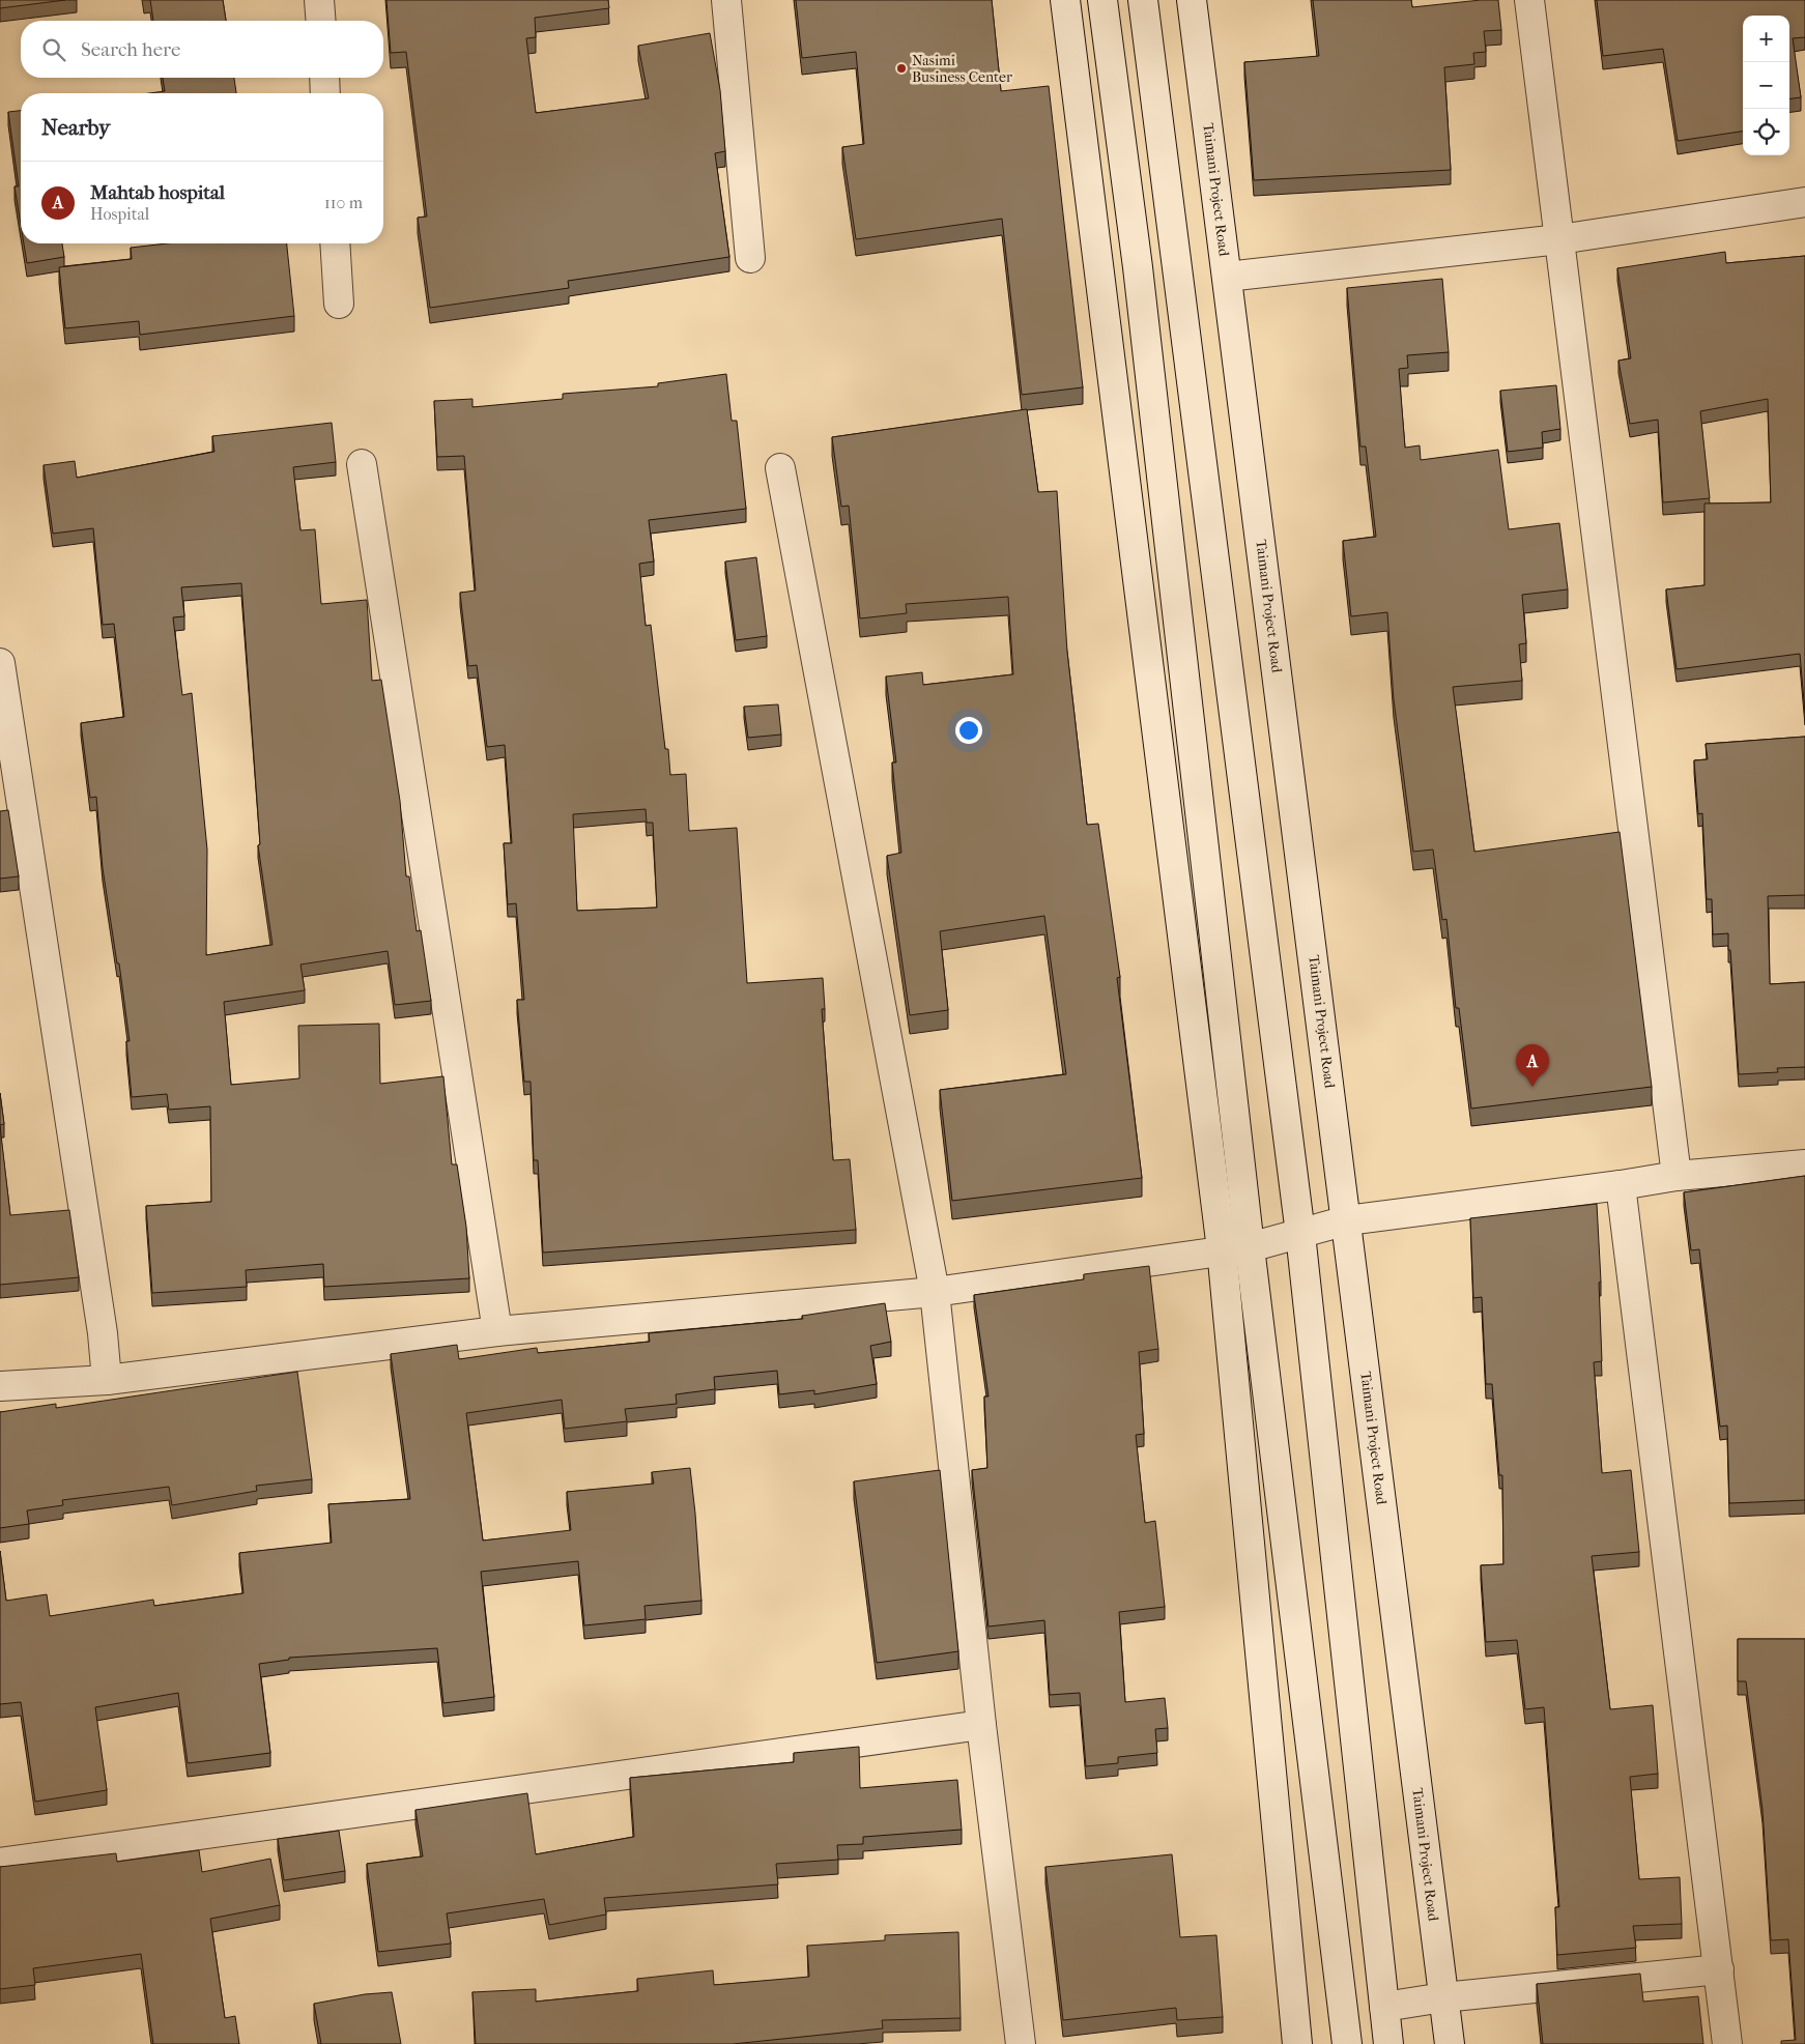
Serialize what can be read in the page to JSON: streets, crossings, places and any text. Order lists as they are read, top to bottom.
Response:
{
  "streets": {
    "street": ["Taimani Project Road"]
  },
  "places": ["Nasimi Business Center"],
  "page": {
    "map_buttons": ["+", "−"],
    "search": "Search here",
    "heading": "Nearby",
    "list": [
      {
        "mark": "A",
        "name": "Mahtab hospital",
        "note": "Hospital",
        "value": "110 m"
      }
    ],
    "pins": "A"
  }
}
